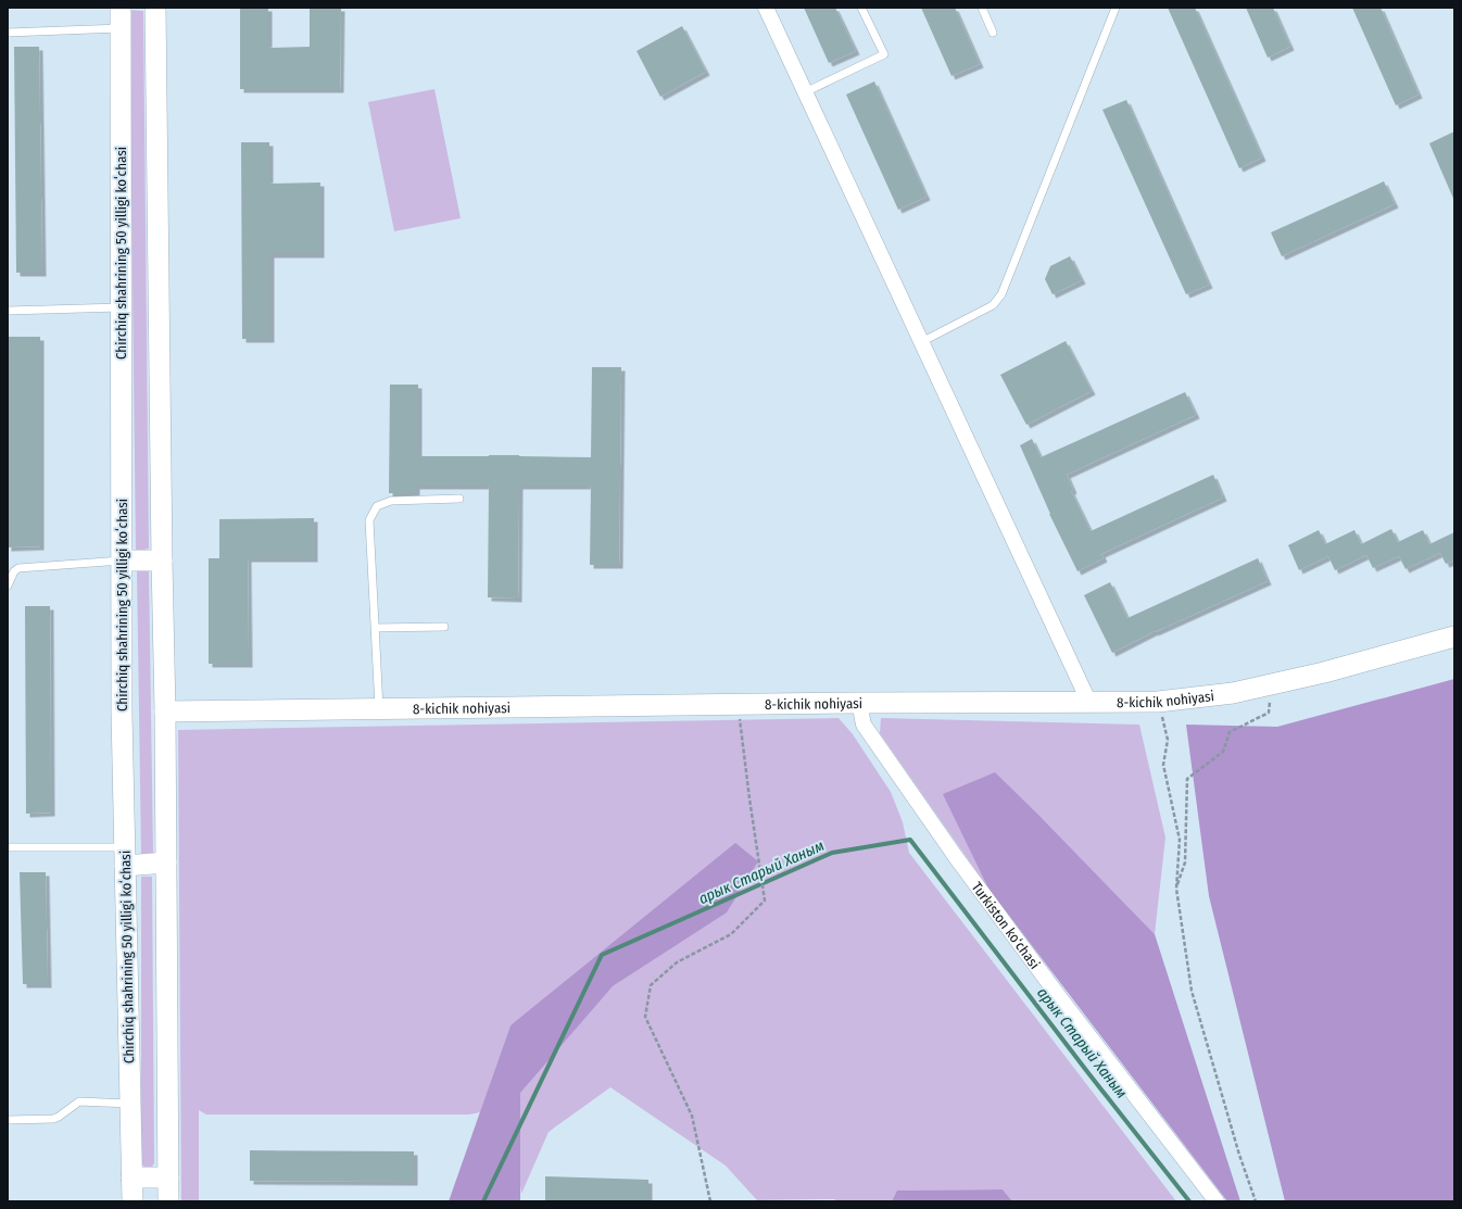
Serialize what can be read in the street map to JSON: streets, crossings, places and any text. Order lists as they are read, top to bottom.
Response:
{
  "streets": {
    "main road": ["Chirchiq shahrining 50 yilligi koʻchasi", "8-kichik nohiyasi"],
    "street": ["Turkiston ko‘chasi"]
  },
  "crossings": [
    ["8-kichik nohiyasi", "Turkiston ko‘chasi"]
  ],
  "water": ["арык Старый Ханым"]
}
